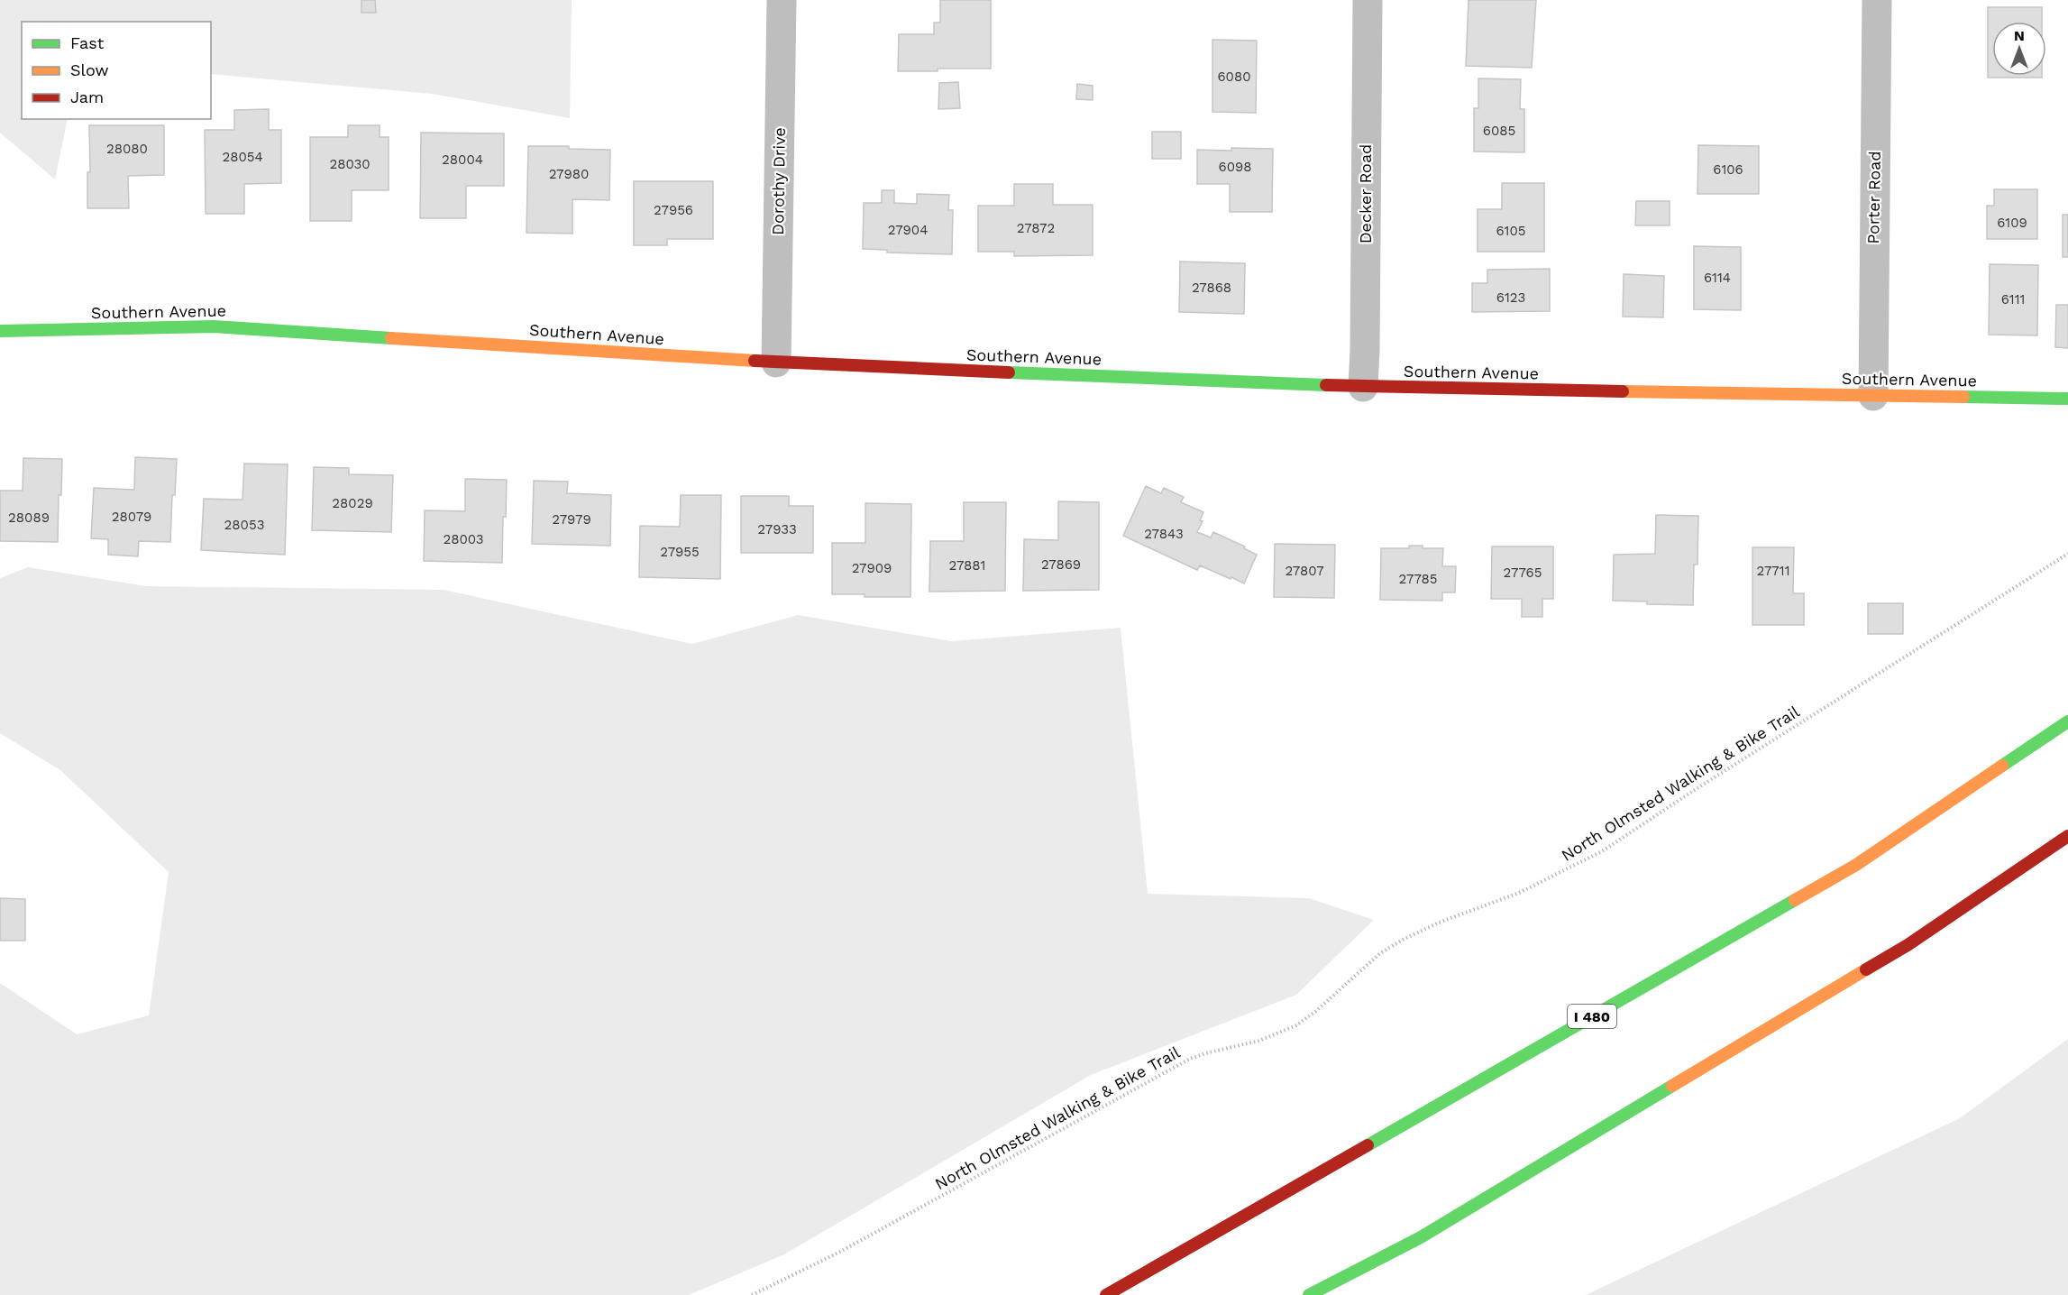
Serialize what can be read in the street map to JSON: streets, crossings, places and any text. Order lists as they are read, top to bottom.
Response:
{
  "streets": {
    "main road": ["Southern Avenue", "I 480"],
    "street": ["Dorothy Drive", "Decker Road", "Porter Road"],
    "path": ["North Olmsted Walking & Bike Trail"]
  },
  "crossings": [
    ["Dorothy Drive", "Southern Avenue"],
    ["Decker Road", "Southern Avenue"],
    ["Porter Road", "Southern Avenue"]
  ],
  "house_numbers": [
    "6080",
    "6085",
    "28080",
    "28054",
    "28004",
    "28030",
    "6098",
    "6106",
    "27980",
    "27956",
    "6109",
    "27872",
    "27904",
    "6105",
    "6114",
    "27868",
    "6123",
    "6111",
    "28029",
    "28079",
    "28089",
    "27979",
    "28053",
    "27933",
    "27843",
    "28003",
    "27955",
    "27869",
    "27881",
    "27909",
    "27807",
    "27711",
    "27765",
    "27785"
  ],
  "legend": ["Fast", "Slow", "Jam"],
  "north": "top"
}
